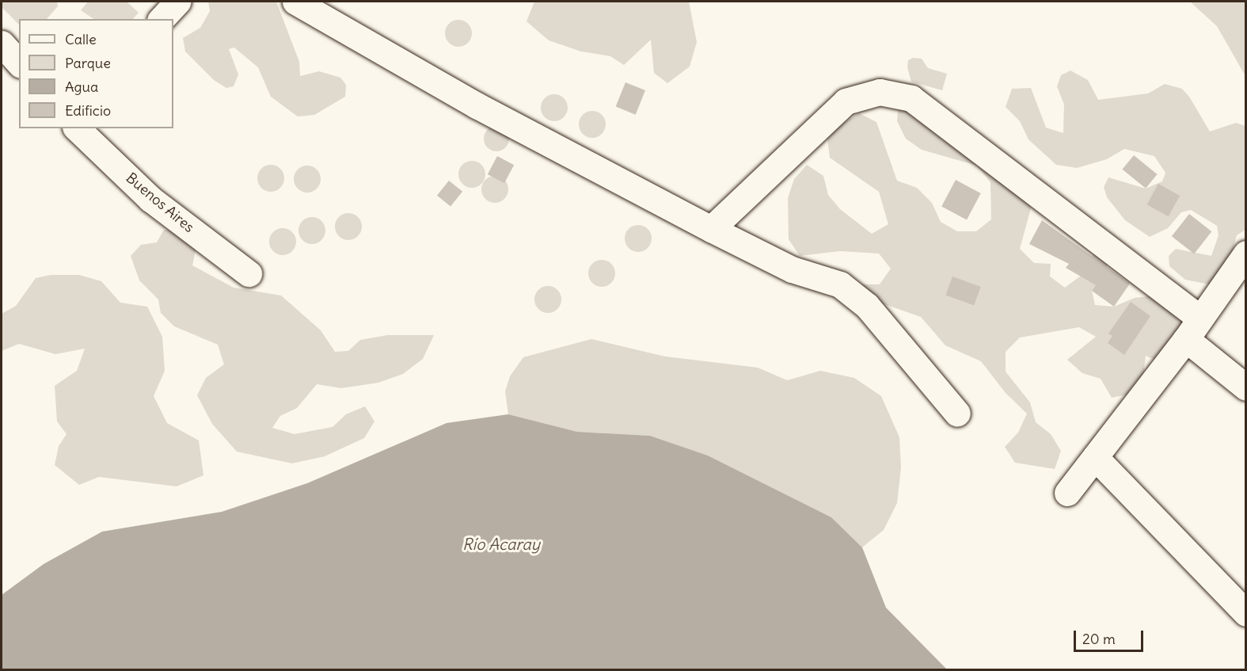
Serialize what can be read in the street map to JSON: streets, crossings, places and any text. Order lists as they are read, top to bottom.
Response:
{
  "streets": {
    "street": ["Buenos Aires"]
  },
  "water": ["Río Acaray"],
  "legend": [
    "Calle",
    "Parque",
    "Agua",
    "Edificio"
  ],
  "scale_bar": "20 m"
}
